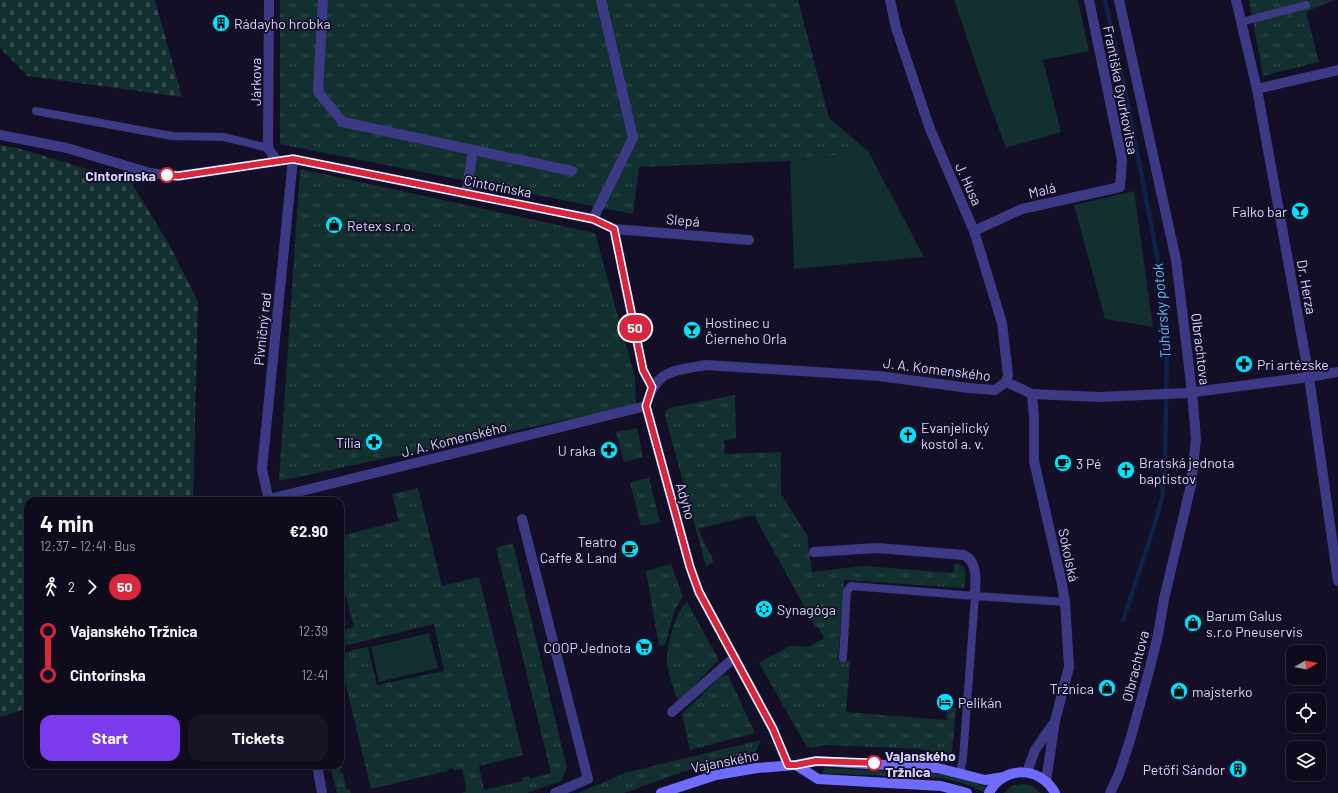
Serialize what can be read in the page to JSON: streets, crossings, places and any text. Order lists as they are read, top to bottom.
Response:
{
  "streets": {
    "main road": ["Vajanského"],
    "street": [
      "Járkova",
      "Františka Gyurkovitsa",
      "J. Husa",
      "Cintorínska",
      "Malá",
      "Slepá",
      "Dr. Herza",
      "Pivničný rad",
      "Olbrachtova",
      "J. A. Komenského",
      "Adyho",
      "Sokolská"
    ]
  },
  "crossings": [
    ["Františka Gyurkovitsa", "Malá"],
    ["J. Husa", "Malá"],
    ["J. Husa", "J. A. Komenského"],
    ["Cintorínska", "Slepá"],
    ["Cintorínska", "Pivničný rad"],
    ["Dr. Herza", "J. A. Komenského"],
    ["Olbrachtova", "J. A. Komenského"],
    ["J. A. Komenského", "Adyho"],
    ["J. A. Komenského", "Sokolská"],
    ["Adyho", "Vajanského"],
    ["Sokolská", "Vajanského"]
  ],
  "water": ["Tuhársky potok"],
  "places": {
    "building": ["Rádayho hrobka", "Petőfi Sándor"],
    "other": ["Cintorínska", "Vajanského Tržnica"],
    "bar": ["Falko bar", "Hostinec u Čierneho Orla"],
    "shop": [
      "Retex s.r.o.",
      "Barum Galus s.r.o Pneuservis",
      "Tržnica",
      "majsterko"
    ],
    "pharmacy": ["Pri artézske", "Tília", "U raka"],
    "church": ["Evanjelický kostol a. v.", "Bratská jednota baptistov"],
    "cafe": ["3 Pé", "Teatro Caffe & Land"],
    "synagogue": ["Synagóga"],
    "supermarket": ["COOP Jednota"],
    "hotel": ["Pelikán"]
  },
  "lines": ["bus line 50"],
  "north": "right",
  "page": {
    "on_map": "50",
    "heading": ["4 min", "12:37 – 12:41 · Bus", "€2.90"],
    "legs": ["2", "50"],
    "list": [
      {
        "name": "Vajanského Tržnica",
        "value": "12:39"
      },
      {
        "name": "Cintorínska",
        "value": "12:41"
      }
    ],
    "buttons": ["Start", "Tickets"]
  }
}
